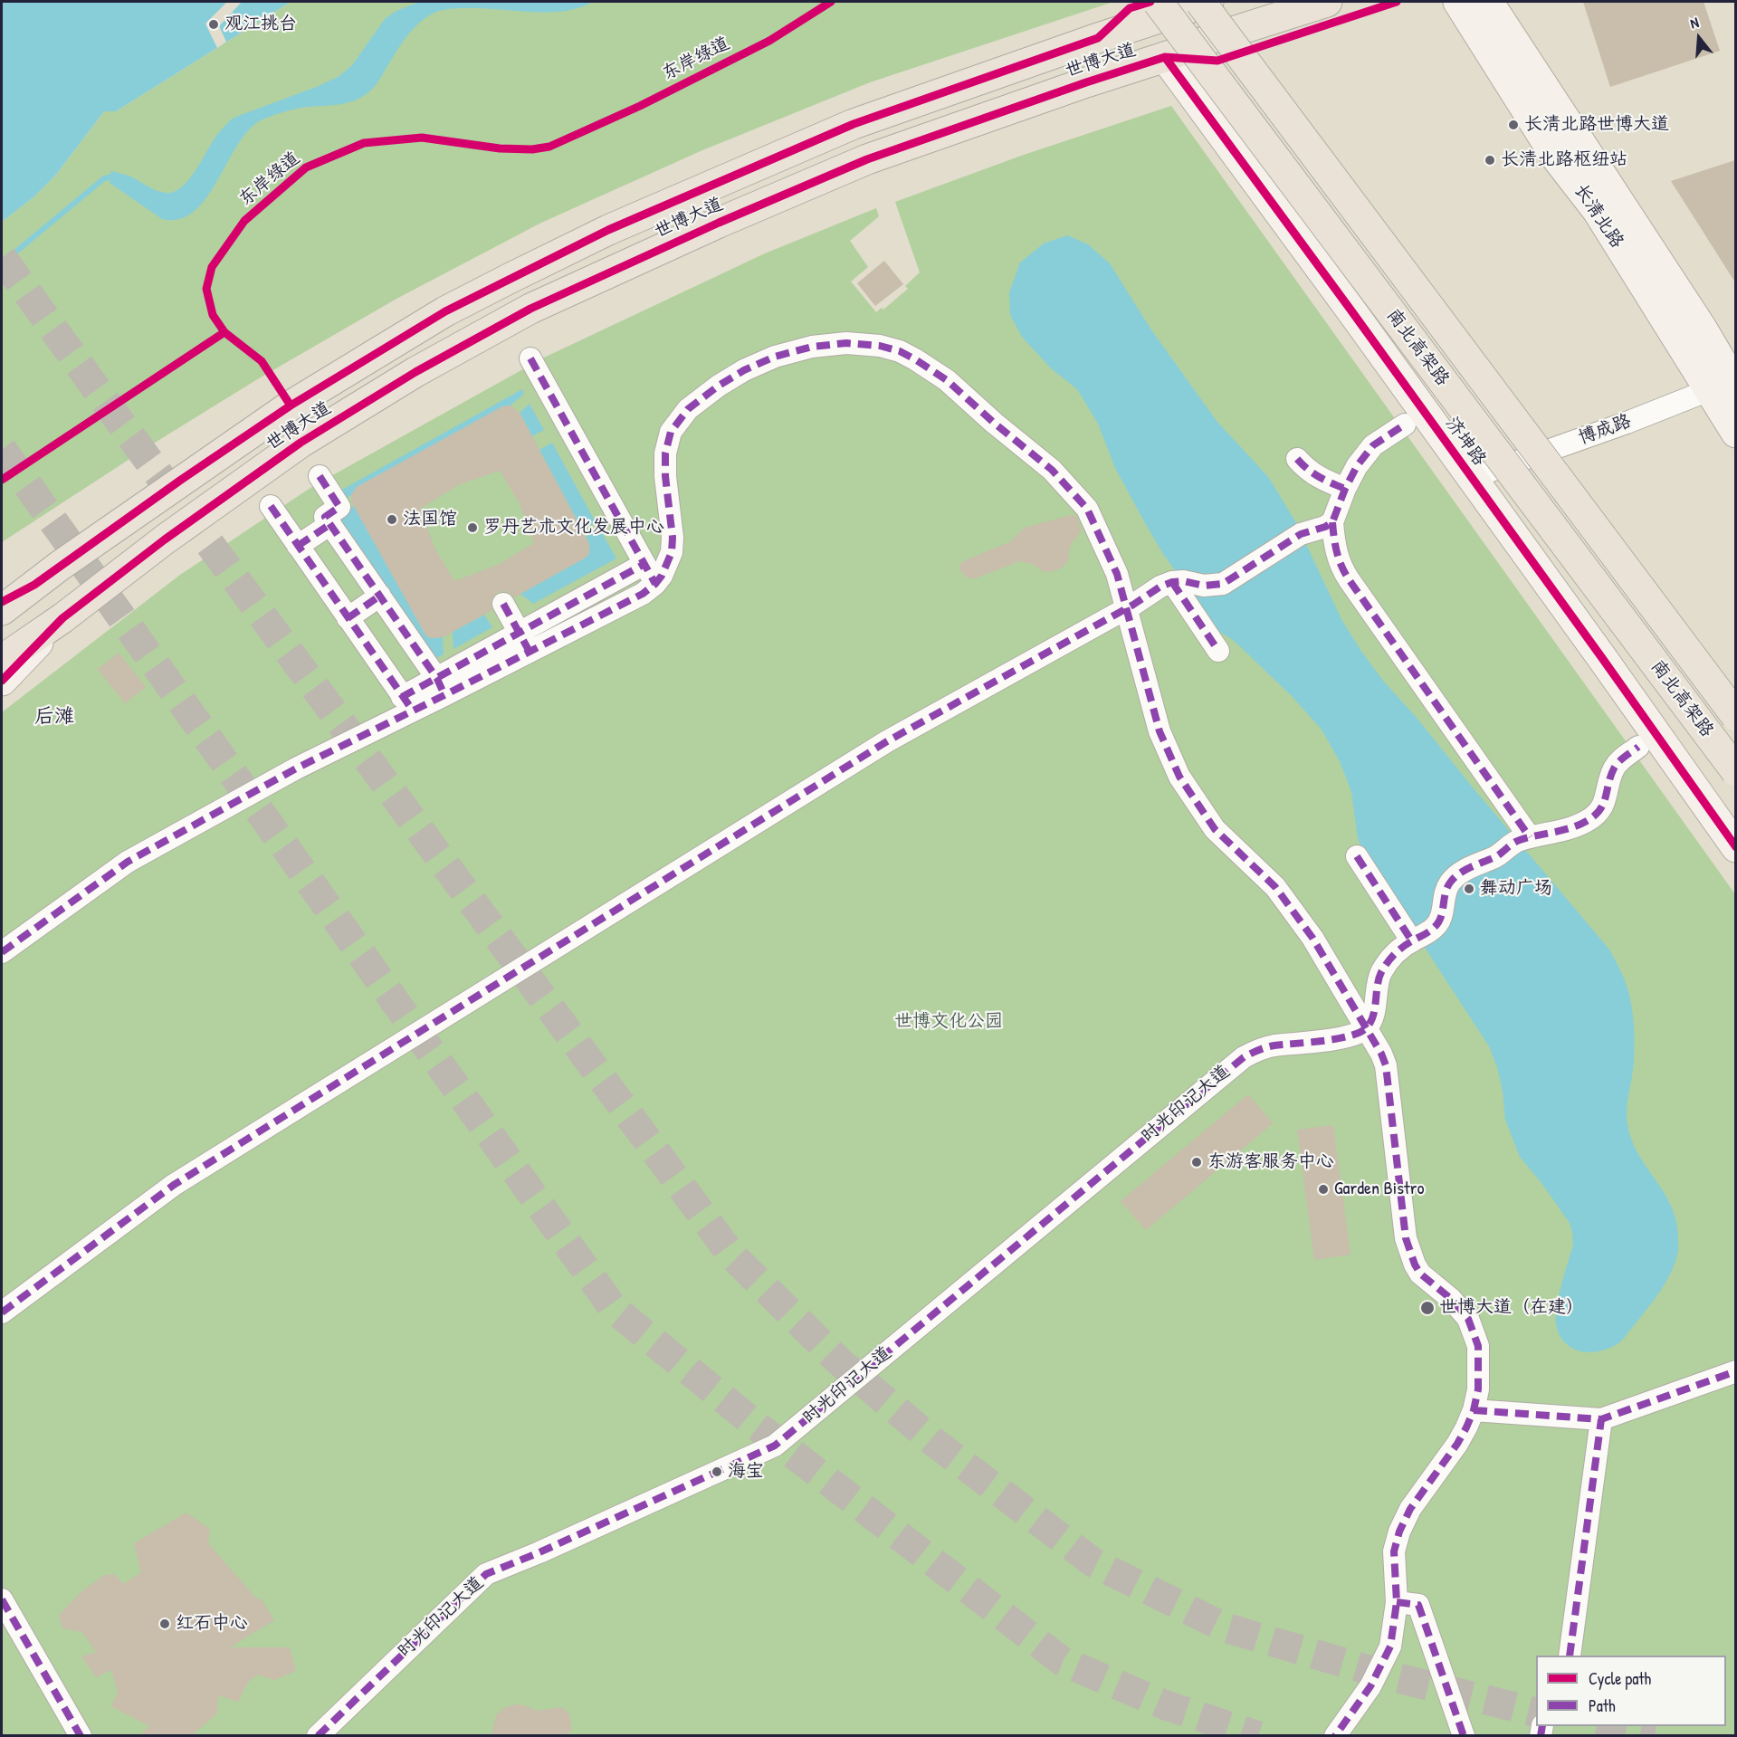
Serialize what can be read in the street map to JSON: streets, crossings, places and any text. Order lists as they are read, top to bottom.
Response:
{
  "streets": {
    "main road": ["世博大道", "南北高架路"],
    "street": [
      "长清北路",
      "博成路",
      "济坤路",
      "时光印记大道"
    ],
    "cycle path": ["东岸绿道"]
  },
  "crossings": [
    ["世博大道", "济坤路"],
    ["长清北路", "博成路"],
    ["博成路", "济坤路"]
  ],
  "districts": ["后滩"],
  "parks": ["世博文化公园"],
  "places": [
    "观江挑台",
    "长清北路世博大道",
    "长清北路枢纽站",
    "法国馆",
    "罗丹艺术文化发展中心",
    "舞动广场",
    "东游客服务中心",
    "Garden Bistro",
    "世博大道（在建）",
    "海宝",
    "红石中心"
  ],
  "legend": ["Cycle path", "Path"],
  "north": "top"
}
